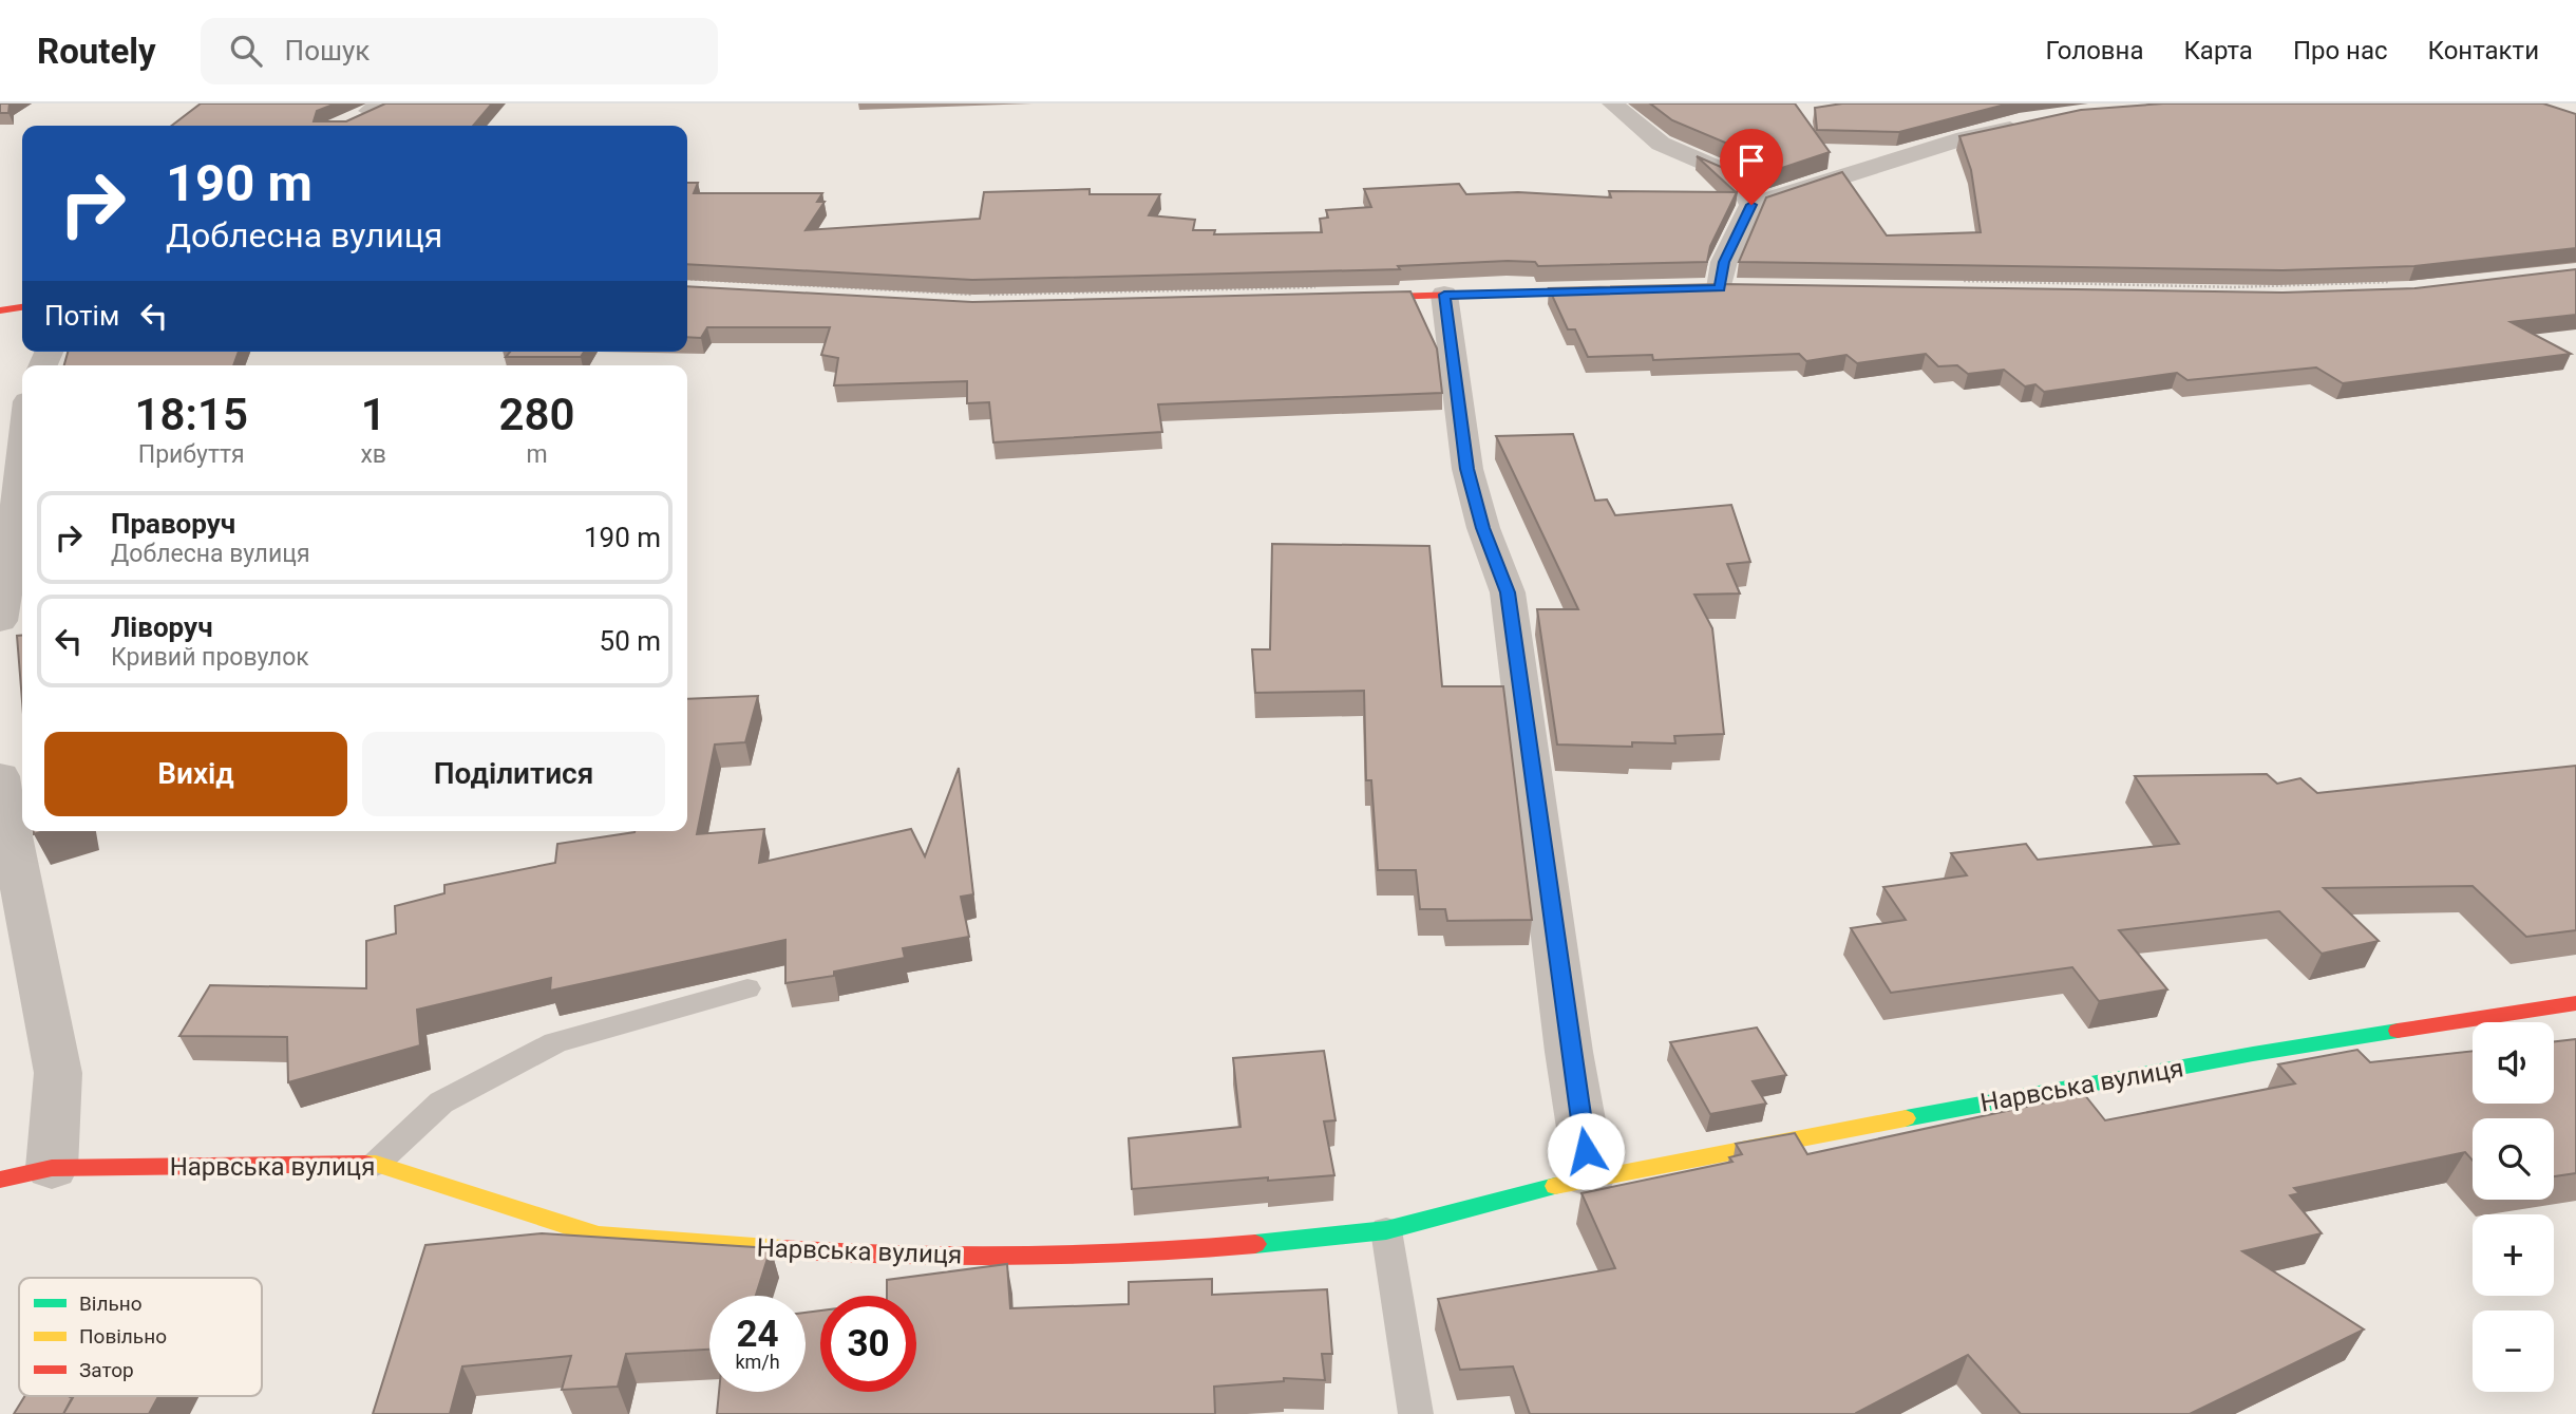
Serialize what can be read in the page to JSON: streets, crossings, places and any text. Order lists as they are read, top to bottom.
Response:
{
  "streets": {
    "street": ["Нарвська вулиця"]
  },
  "legend": ["Вільно", "Повільно", "Затор"],
  "page": {
    "header": "Routely",
    "search": "Пошук",
    "nav": [
      "Головна",
      "Карта",
      "Про нас",
      "Контакти"
    ],
    "turn": ["190 m", "Доблесна вулиця"],
    "then": "Потім",
    "eta": [
      "18:15",
      "Прибуття",
      "1",
      "хв",
      "280",
      "m"
    ],
    "list": [
      {
        "name": "Праворуч",
        "note": "Доблесна вулиця",
        "value": "190 m"
      },
      {
        "name": "Ліворуч",
        "note": "Кривий провулок",
        "value": "50 m"
      }
    ],
    "buttons": ["Вихід", "Поділитися"],
    "map_buttons": ["+", "−"],
    "speed": "24 km/h",
    "limit": "30"
  }
}
